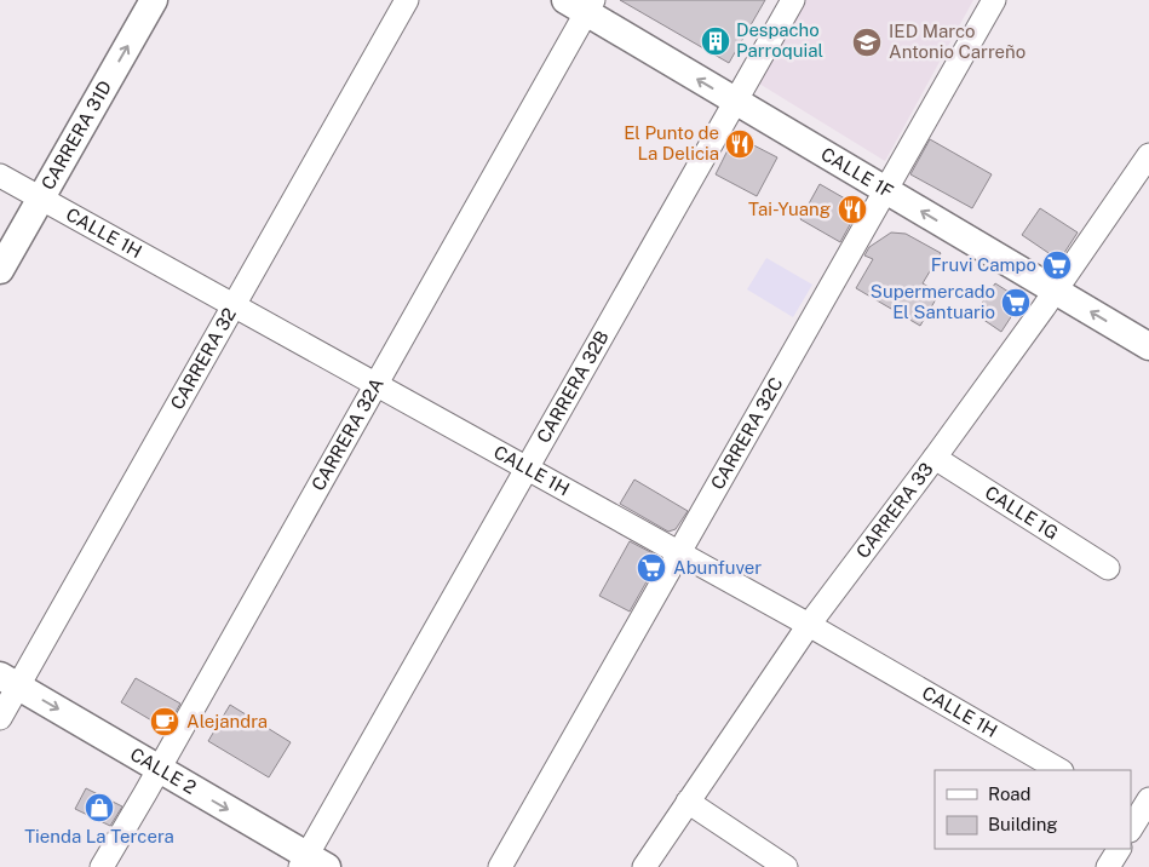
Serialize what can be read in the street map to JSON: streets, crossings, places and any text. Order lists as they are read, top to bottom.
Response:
{
  "streets": {
    "street": [
      "CARRERA 31D",
      "CALLE 1F",
      "CALLE 1H",
      "CARRERA 32",
      "CARRERA 32B",
      "CARRERA 32A",
      "CARRERA 32C",
      "CARRERA 33",
      "CALLE 1G",
      "CALLE 2"
    ]
  },
  "crossings": [
    ["CARRERA 31D", "CALLE 1H"],
    ["CALLE 1F", "CARRERA 32B"],
    ["CALLE 1F", "CARRERA 32A"],
    ["CALLE 1F", "CARRERA 32C"],
    ["CALLE 1F", "CARRERA 33"],
    ["CALLE 1H", "CARRERA 32"],
    ["CALLE 1H", "CARRERA 32B"],
    ["CALLE 1H", "CARRERA 32A"],
    ["CALLE 1H", "CARRERA 32C"],
    ["CALLE 1H", "CARRERA 33"],
    ["CARRERA 32", "CALLE 2"],
    ["CARRERA 32B", "CALLE 2"],
    ["CARRERA 32A", "CALLE 2"],
    ["CARRERA 33", "CALLE 1G"]
  ],
  "one_way": ["CARRERA 31D", "CALLE 1F", "CALLE 2"],
  "places": {
    "building": ["Despacho Parroquial"],
    "school or university": ["IED Marco Antonio Carreño"],
    "restaurant": ["El Punto de La Delicia", "Tai-Yuang"],
    "supermarket": ["Fruvi Campo", "Supermercado El Santuario", "Abunfuver"],
    "cafe": ["Alejandra"],
    "shop": ["Tienda La Tercera"]
  },
  "legend": ["Road", "Building"]
}
